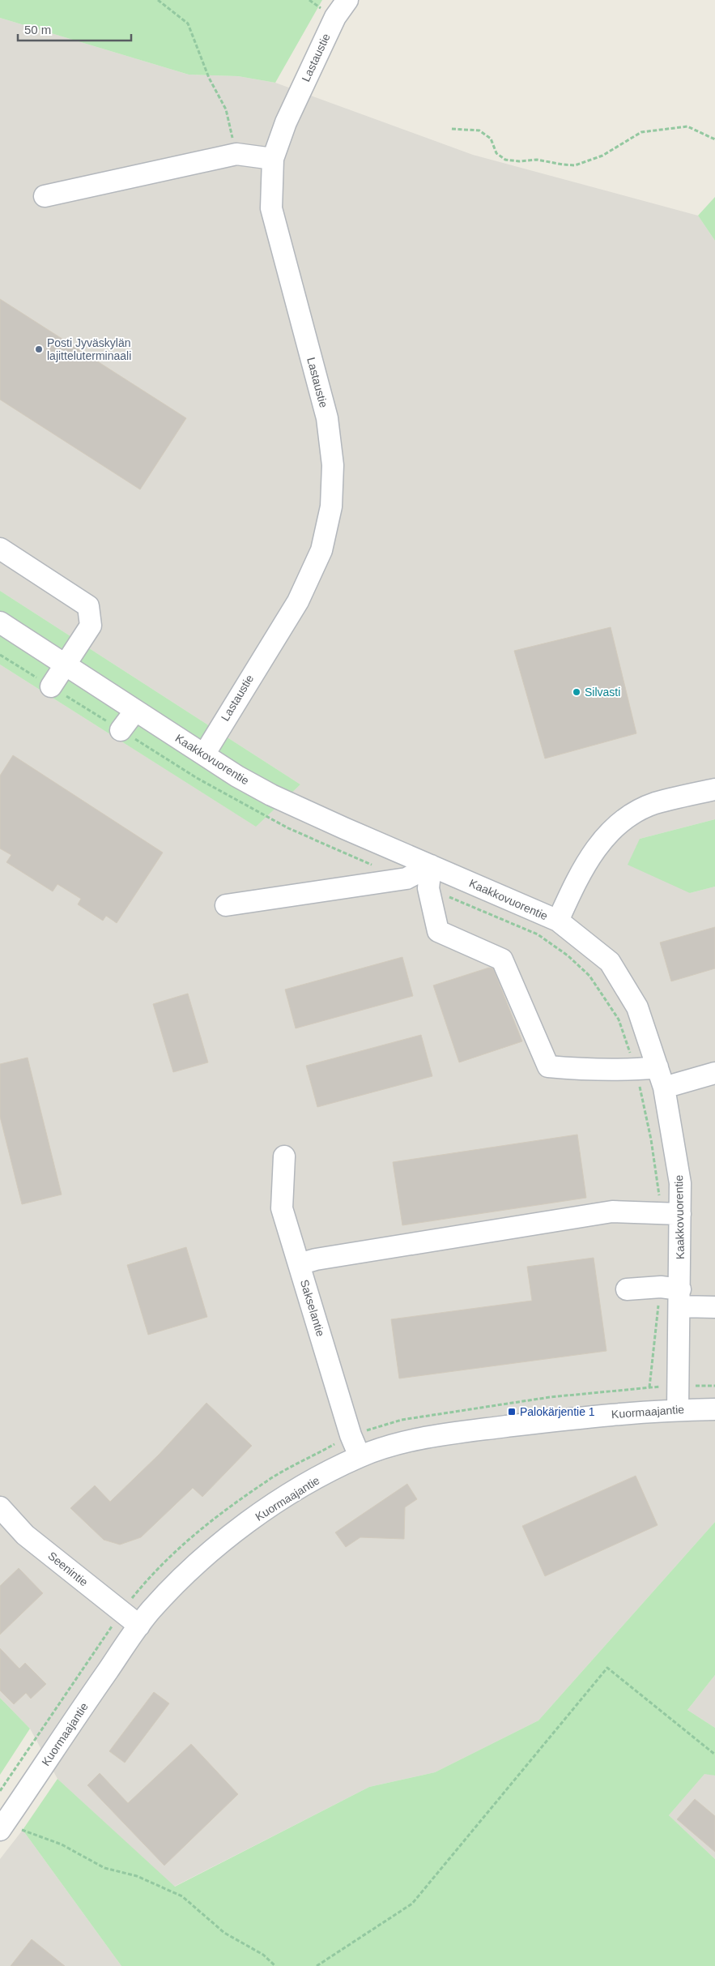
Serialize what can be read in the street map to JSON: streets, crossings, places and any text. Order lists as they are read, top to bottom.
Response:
{
  "streets": {
    "street": [
      "Lastaustie",
      "Kaakkovuorentie",
      "Sakselantie",
      "Kuormaajantie",
      "Seenintie"
    ]
  },
  "crossings": [
    ["Lastaustie", "Kaakkovuorentie"],
    ["Kaakkovuorentie", "Kuormaajantie"],
    ["Sakselantie", "Kuormaajantie"],
    ["Kuormaajantie", "Seenintie"]
  ],
  "places": {
    "other": ["Posti Jyväskylän lajitteluterminaali", "Silvasti"],
    "transit": ["Palokärjentie 1"]
  },
  "scale_bar": "50 m"
}
